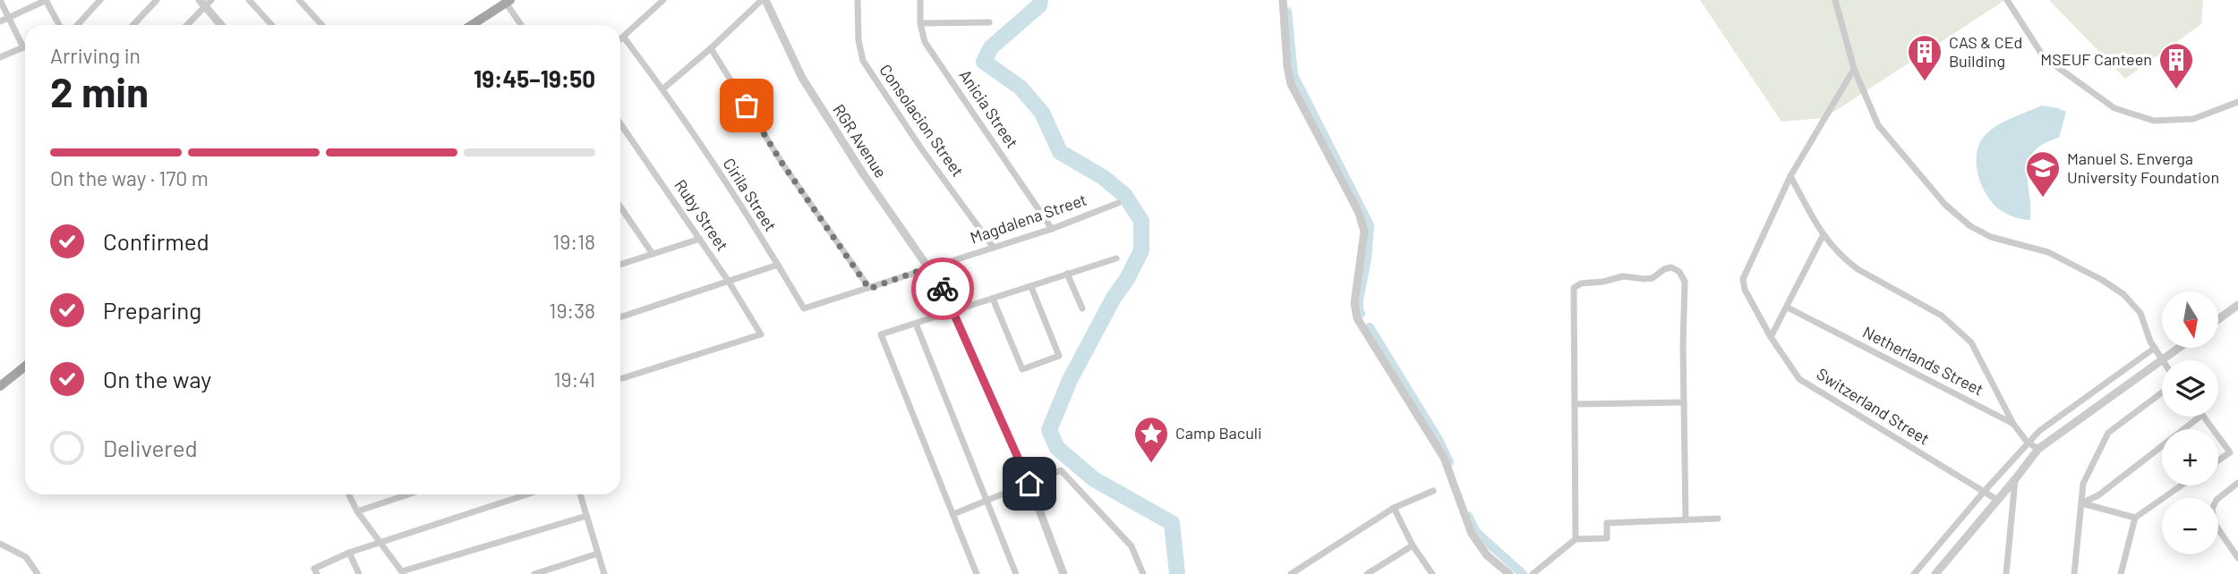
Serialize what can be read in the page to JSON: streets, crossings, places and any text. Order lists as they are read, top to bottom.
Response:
{
  "streets": {
    "street": [
      "Anicia Street",
      "Consolacion Street",
      "RGR Avenue",
      "Cirila Street",
      "Ruby Street",
      "Magdalena Street",
      "Netherlands Street",
      "Switzerland Street"
    ]
  },
  "crossings": [
    ["Anicia Street", "Magdalena Street"],
    ["Consolacion Street", "Magdalena Street"],
    ["RGR Avenue", "Magdalena Street"],
    ["Cirila Street", "Magdalena Street"]
  ],
  "places": {
    "building": ["CAS & CEd Building", "MSEUF Canteen"],
    "school or university": ["Manuel S. Enverga University Foundation"],
    "place": ["Camp Baculi"]
  },
  "north": "bottom",
  "page": {
    "heading": ["2 min", "Arriving in", "19:45–19:50"],
    "bar": "On the way · 170 m",
    "list": [
      ["Confirmed", "19:18"],
      ["Preparing", "19:38"],
      ["On the way", "19:41"],
      "Delivered"
    ],
    "map_buttons": ["+", "−"]
  }
}
